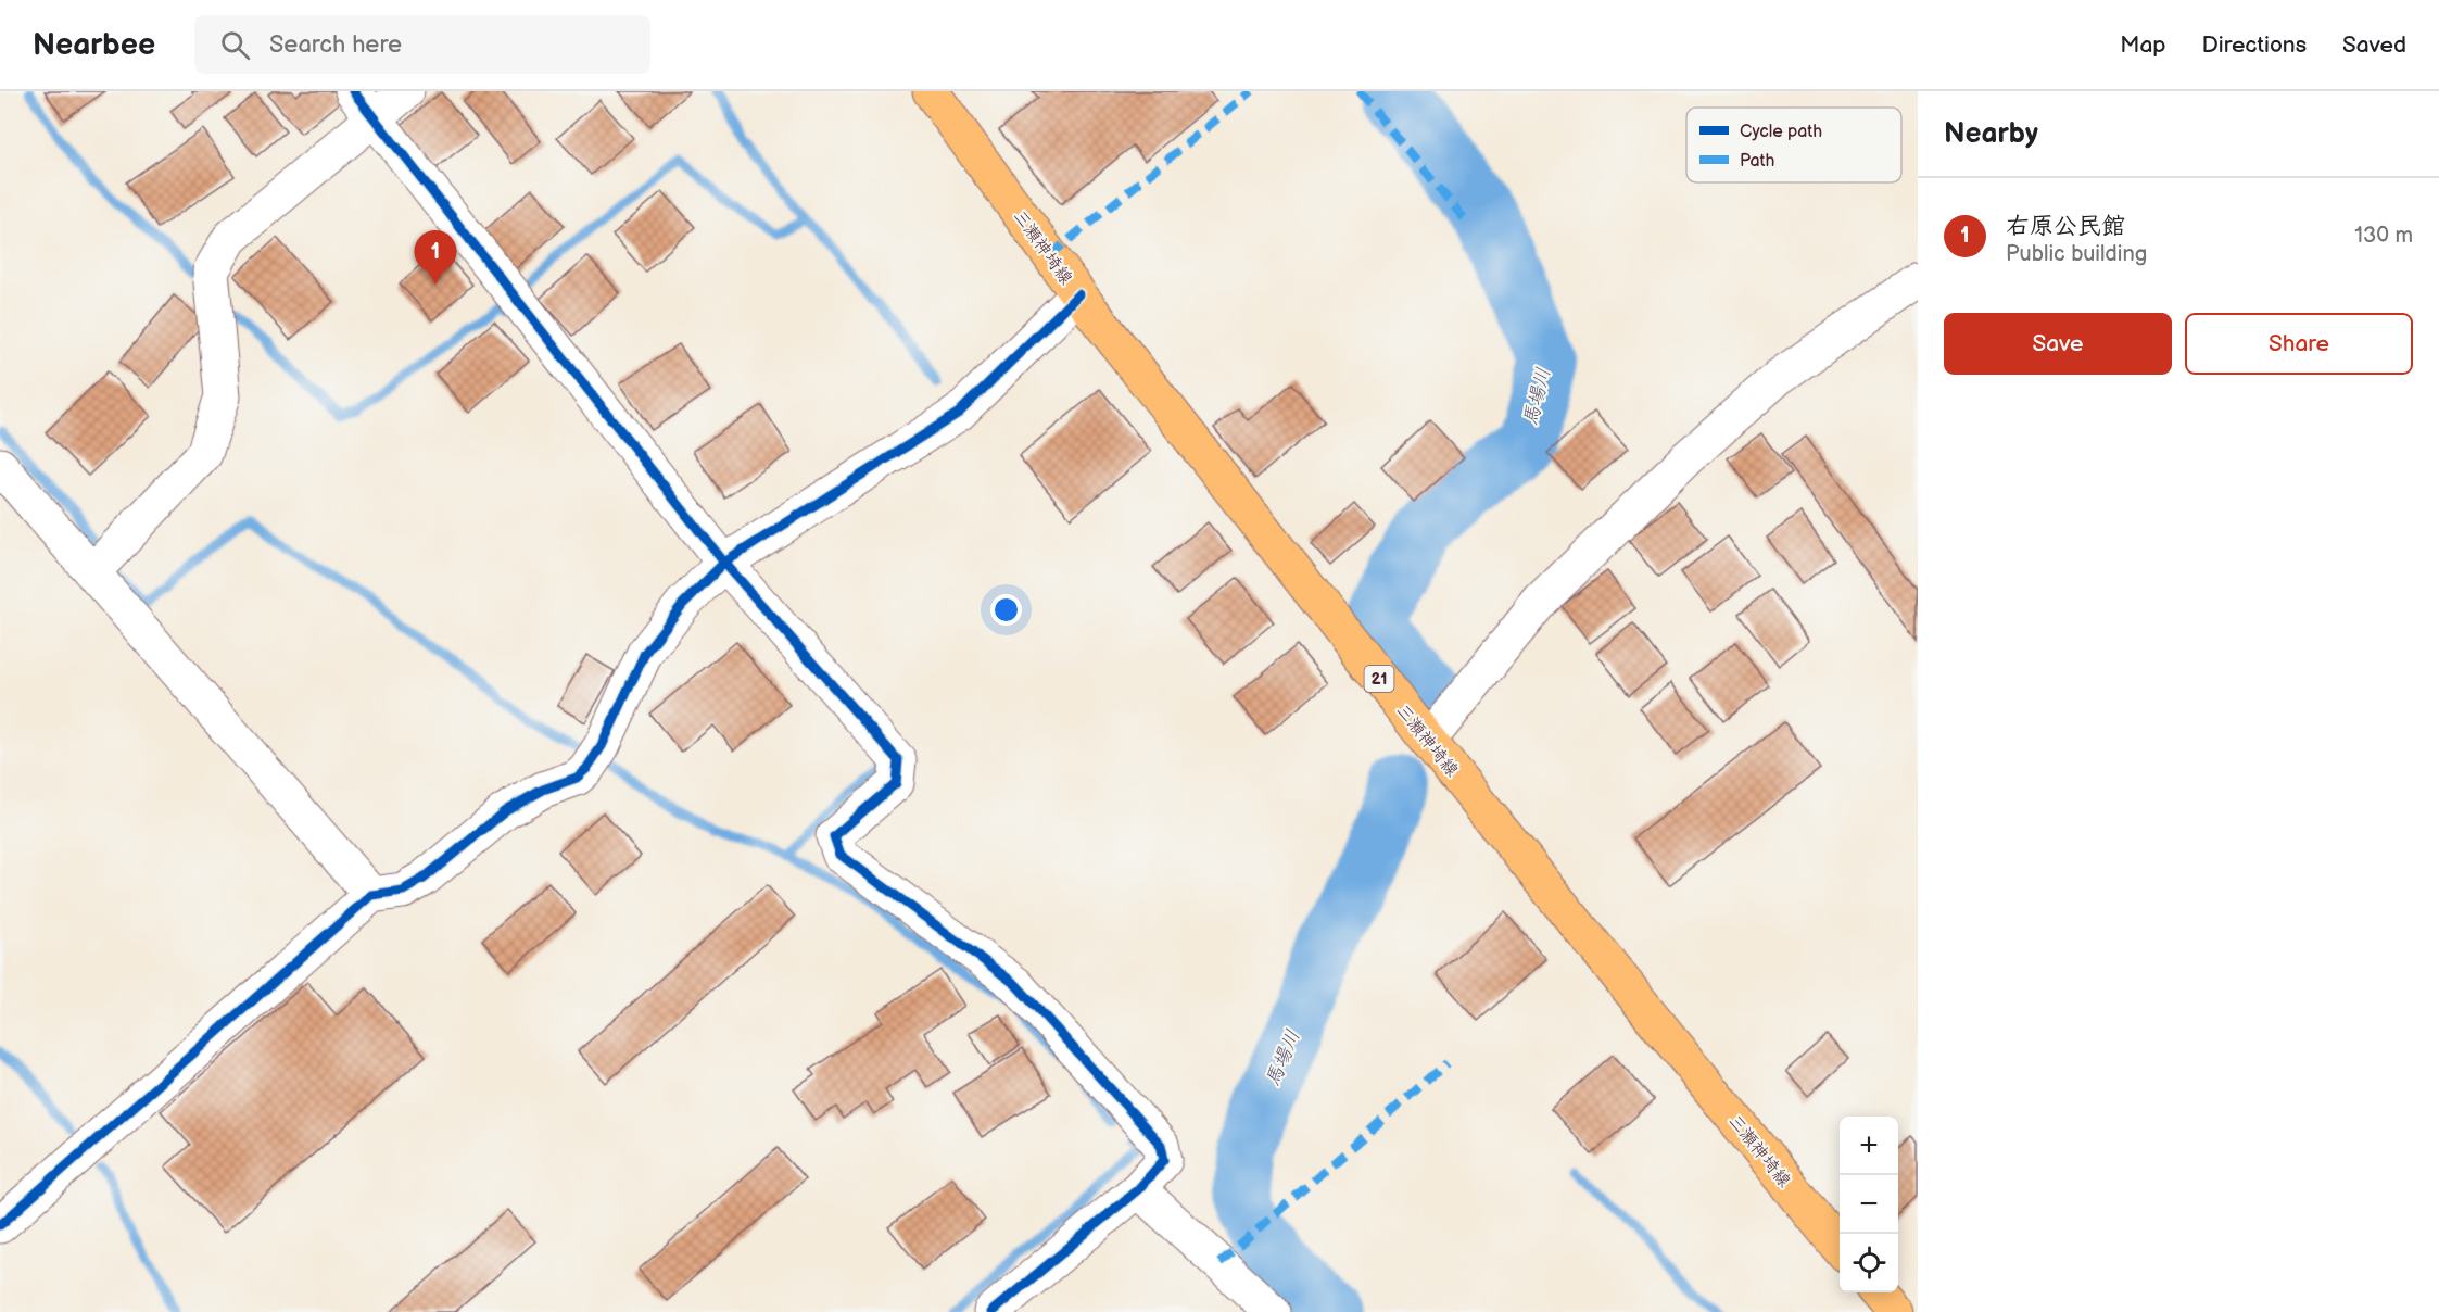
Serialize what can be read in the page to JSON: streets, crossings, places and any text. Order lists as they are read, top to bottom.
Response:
{
  "streets": {
    "main road": ["三瀬神埼線", "21"]
  },
  "water": ["馬場川"],
  "legend": ["Cycle path", "Path"],
  "page": {
    "header": "Nearbee",
    "search": "Search here",
    "nav": ["Map", "Directions", "Saved"],
    "heading": "Nearby",
    "list": [
      {
        "mark": "1",
        "name": "右原公民館",
        "note": "Public building",
        "value": "130 m"
      }
    ],
    "pins": "1",
    "buttons": ["Save", "Share"],
    "map_buttons": ["+", "−"]
  }
}
